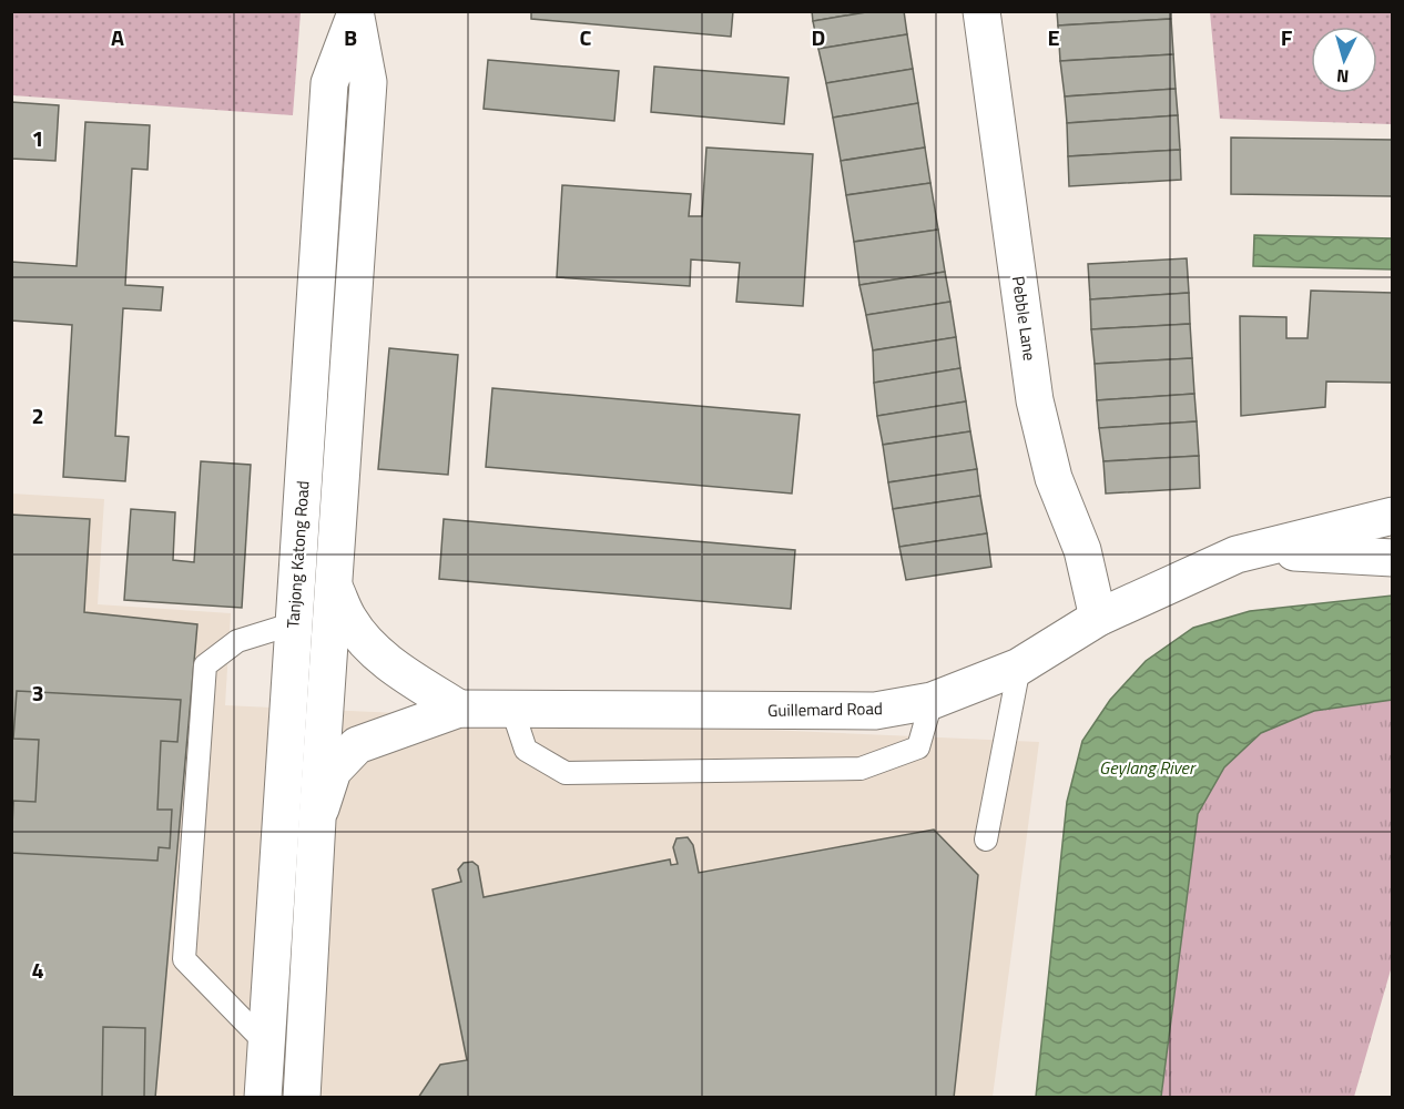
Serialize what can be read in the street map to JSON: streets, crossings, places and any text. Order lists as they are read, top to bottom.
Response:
{
  "streets": {
    "main road": ["Pebble Lane", "Tanjong Katong Road", "Guillemard Road"]
  },
  "crossings": [
    ["Pebble Lane", "Guillemard Road"],
    ["Tanjong Katong Road", "Guillemard Road"]
  ],
  "water": ["Geylang River"],
  "north": "bottom",
  "grid": {
    "columns": [
      "A",
      "B",
      "C",
      "D",
      "E",
      "F"
    ],
    "rows": [
      "1",
      "2",
      "3",
      "4"
    ]
  }
}
